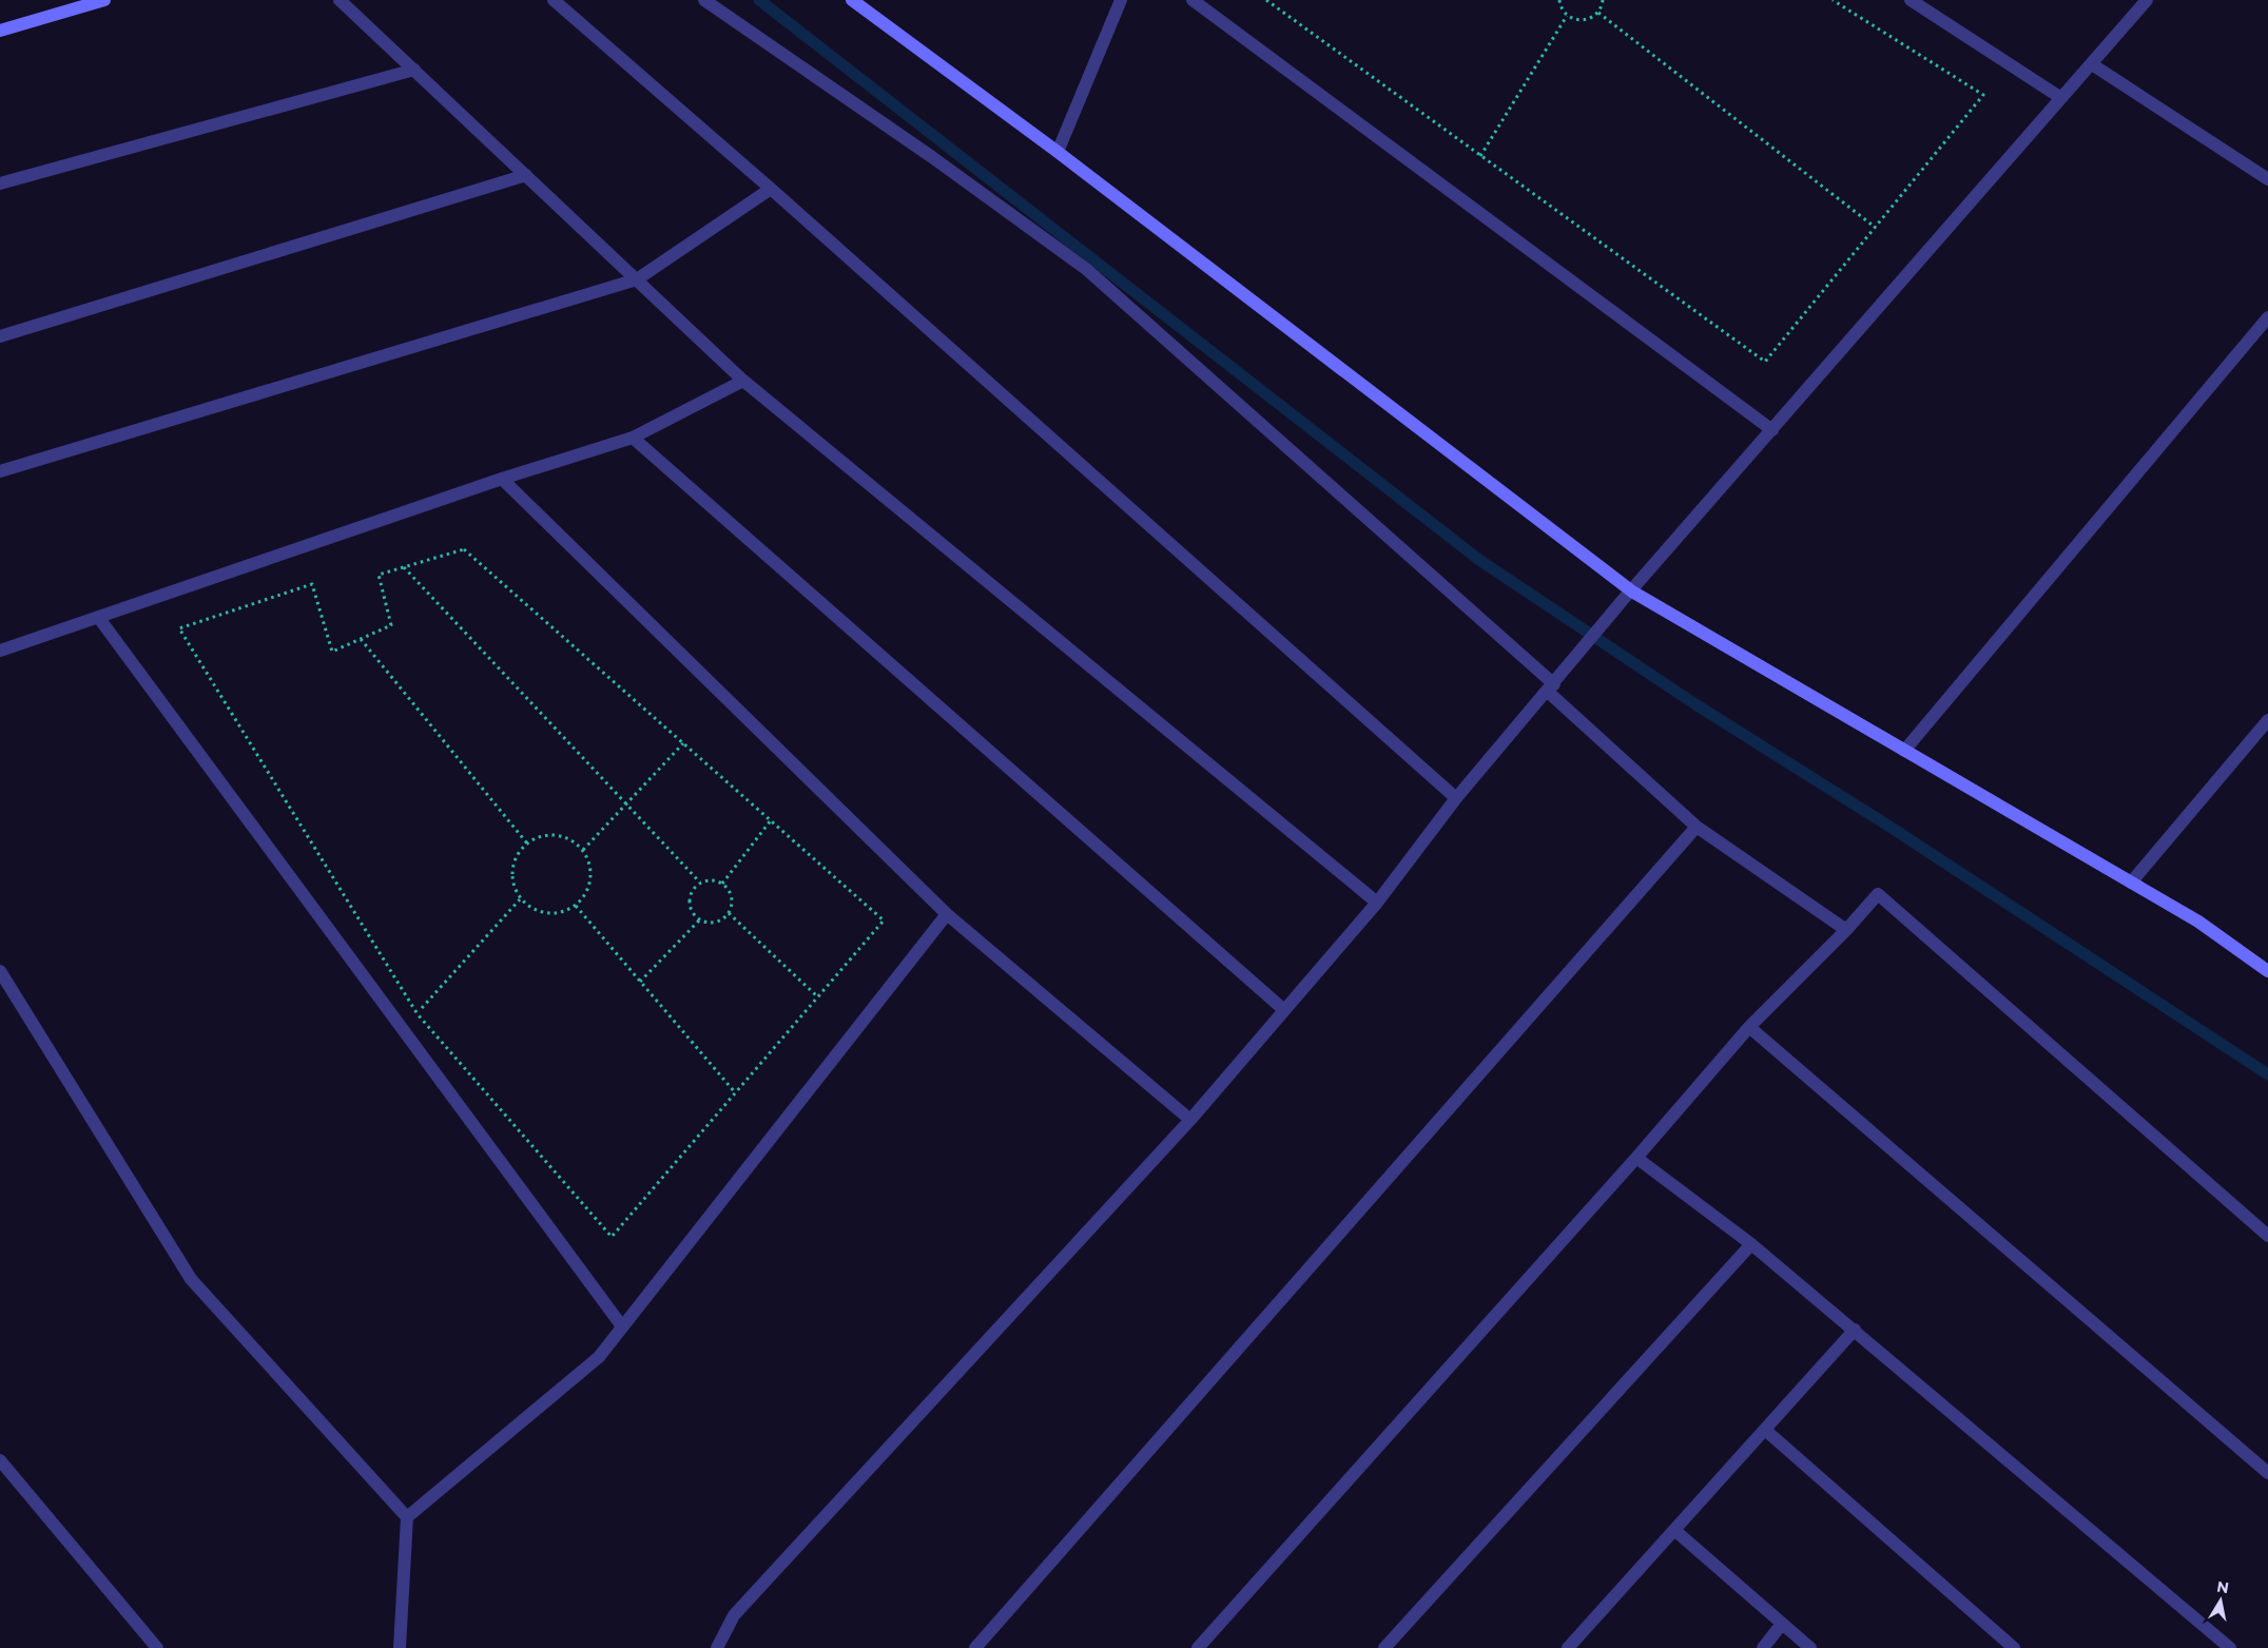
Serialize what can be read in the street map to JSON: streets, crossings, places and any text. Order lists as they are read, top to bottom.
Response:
{
  "north": "top"
}
